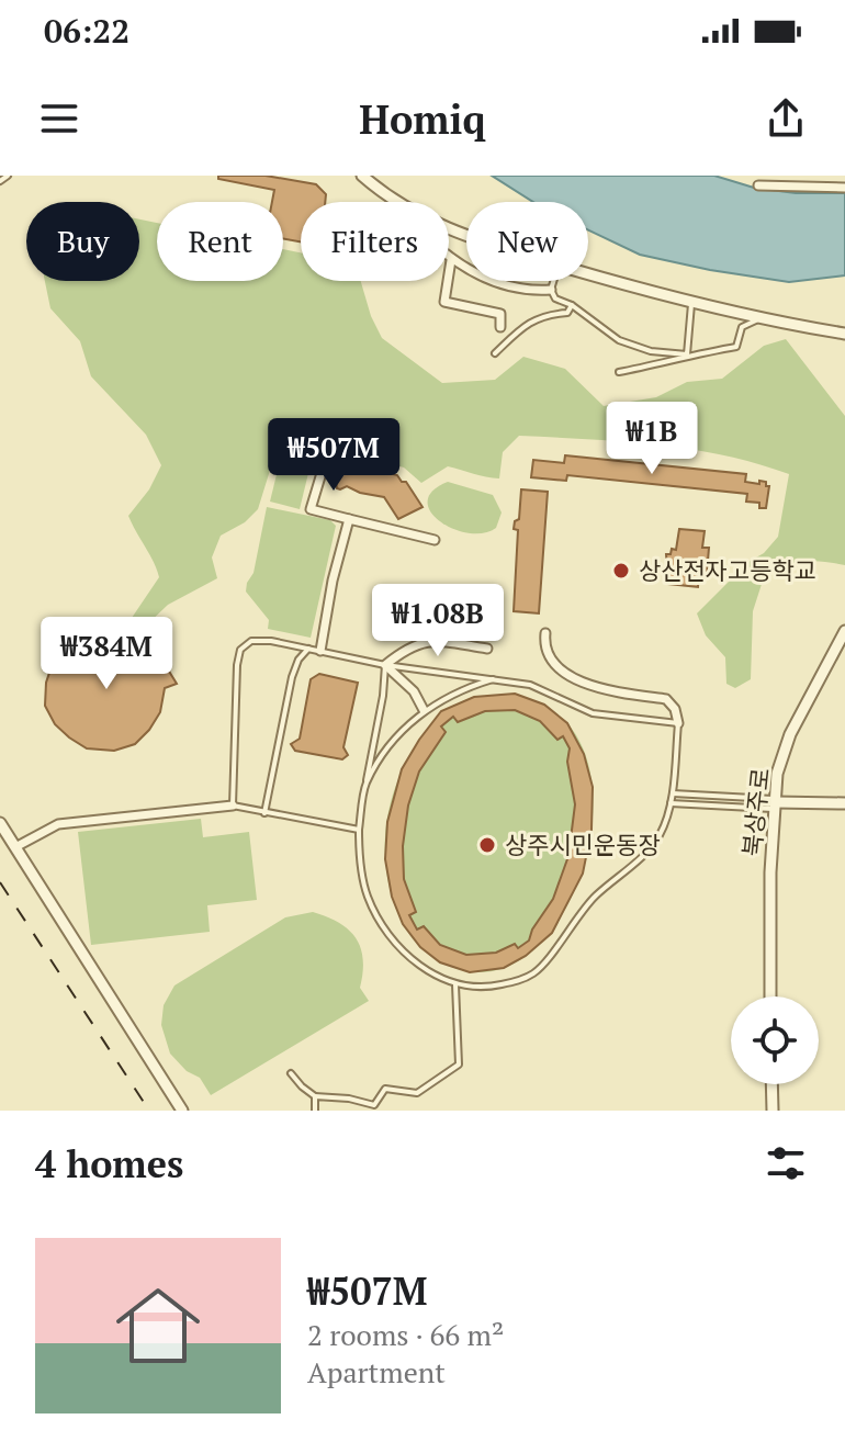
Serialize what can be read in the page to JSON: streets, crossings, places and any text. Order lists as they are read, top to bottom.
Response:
{
  "streets": {
    "street": ["북상주로"]
  },
  "places": ["상산전자고등학교", "상주시민운동장"],
  "page": {
    "status": "06:22",
    "header": "Homiq",
    "chip": [
      "Buy",
      "Rent",
      "Filters",
      "New"
    ],
    "price": [
      "₩1B",
      "₩507M",
      "₩1.08B",
      "₩384M"
    ],
    "heading": "4 homes",
    "list": [
      {
        "name": "₩507M",
        "note": "2 rooms · 66 m² · Apartment"
      }
    ]
  }
}
